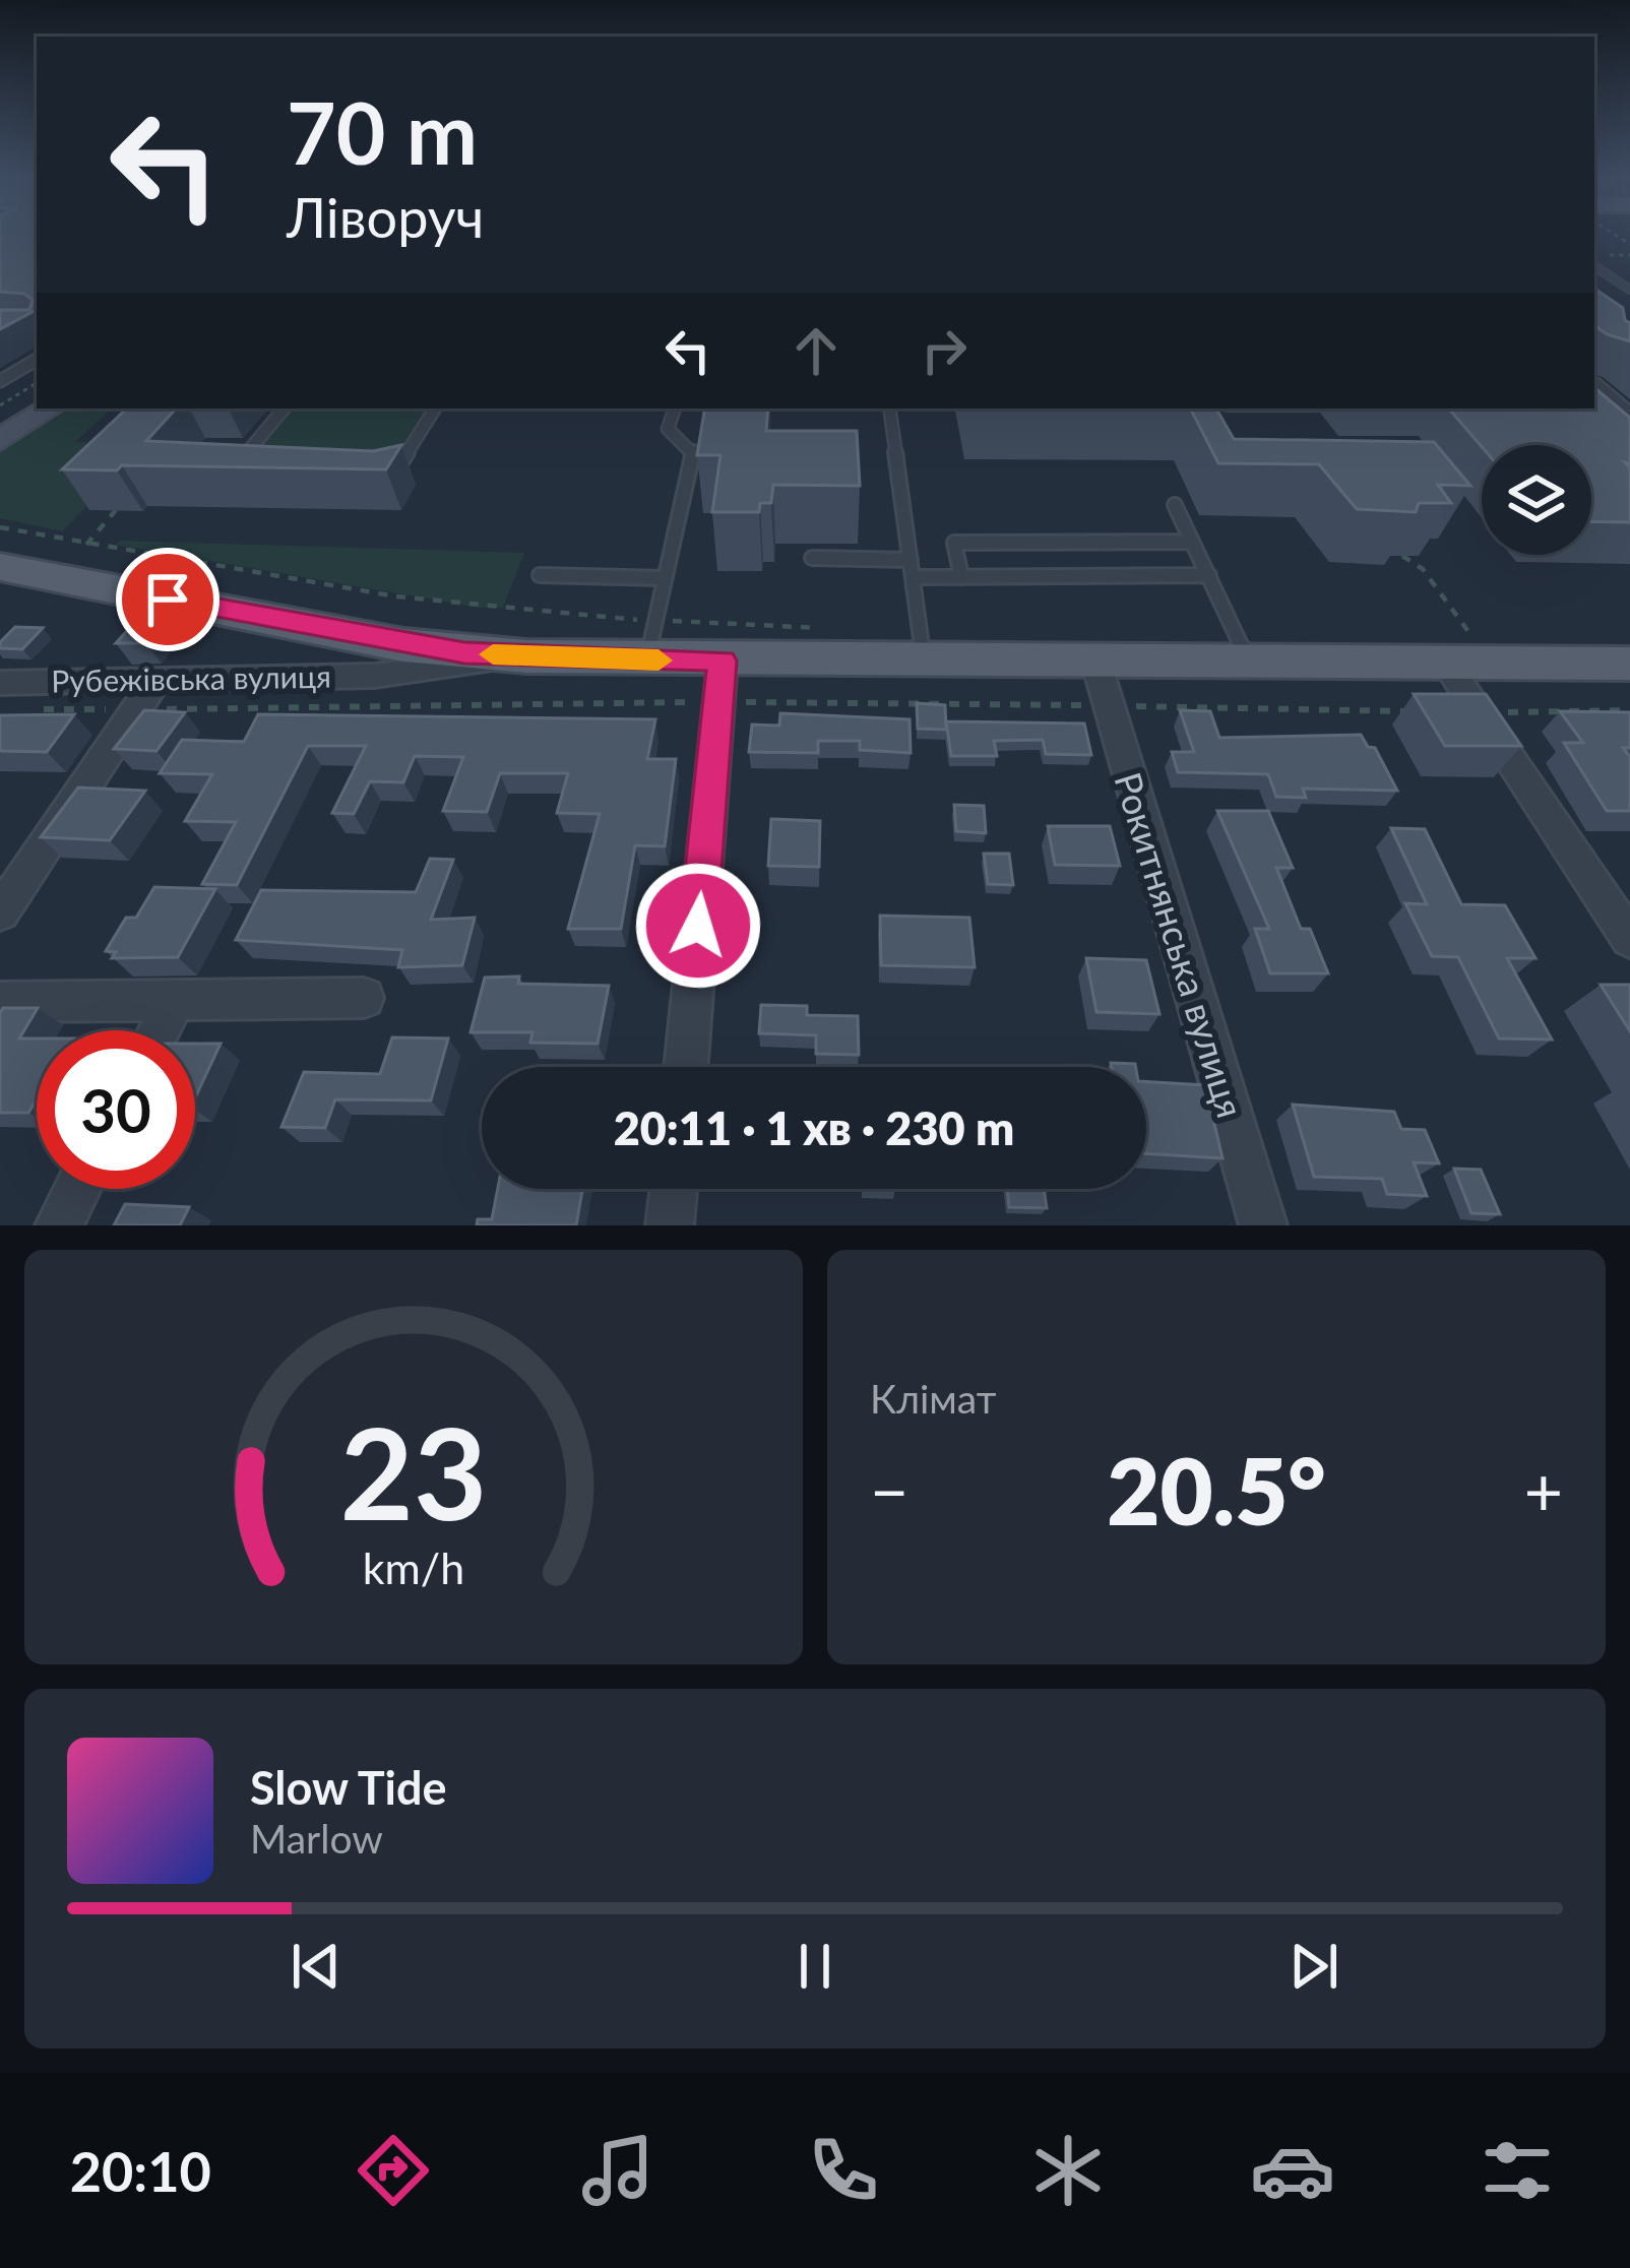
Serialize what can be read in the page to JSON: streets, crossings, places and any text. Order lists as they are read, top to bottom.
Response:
{
  "streets": {
    "street": ["Рубежівська вулиця", "Рокитнянська вулиця"]
  },
  "page": {
    "turn": ["70 m", "Ліворуч"],
    "limit": "30",
    "trip": "20:11 · 1 хв · 230 m",
    "tile": "Клімат",
    "heat": ["−", "20.5°", "+"],
    "song": ["Slow Tide", "Marlow"],
    "tabs": "20:10",
    "gauge": ["23", "km/h"]
  }
}
